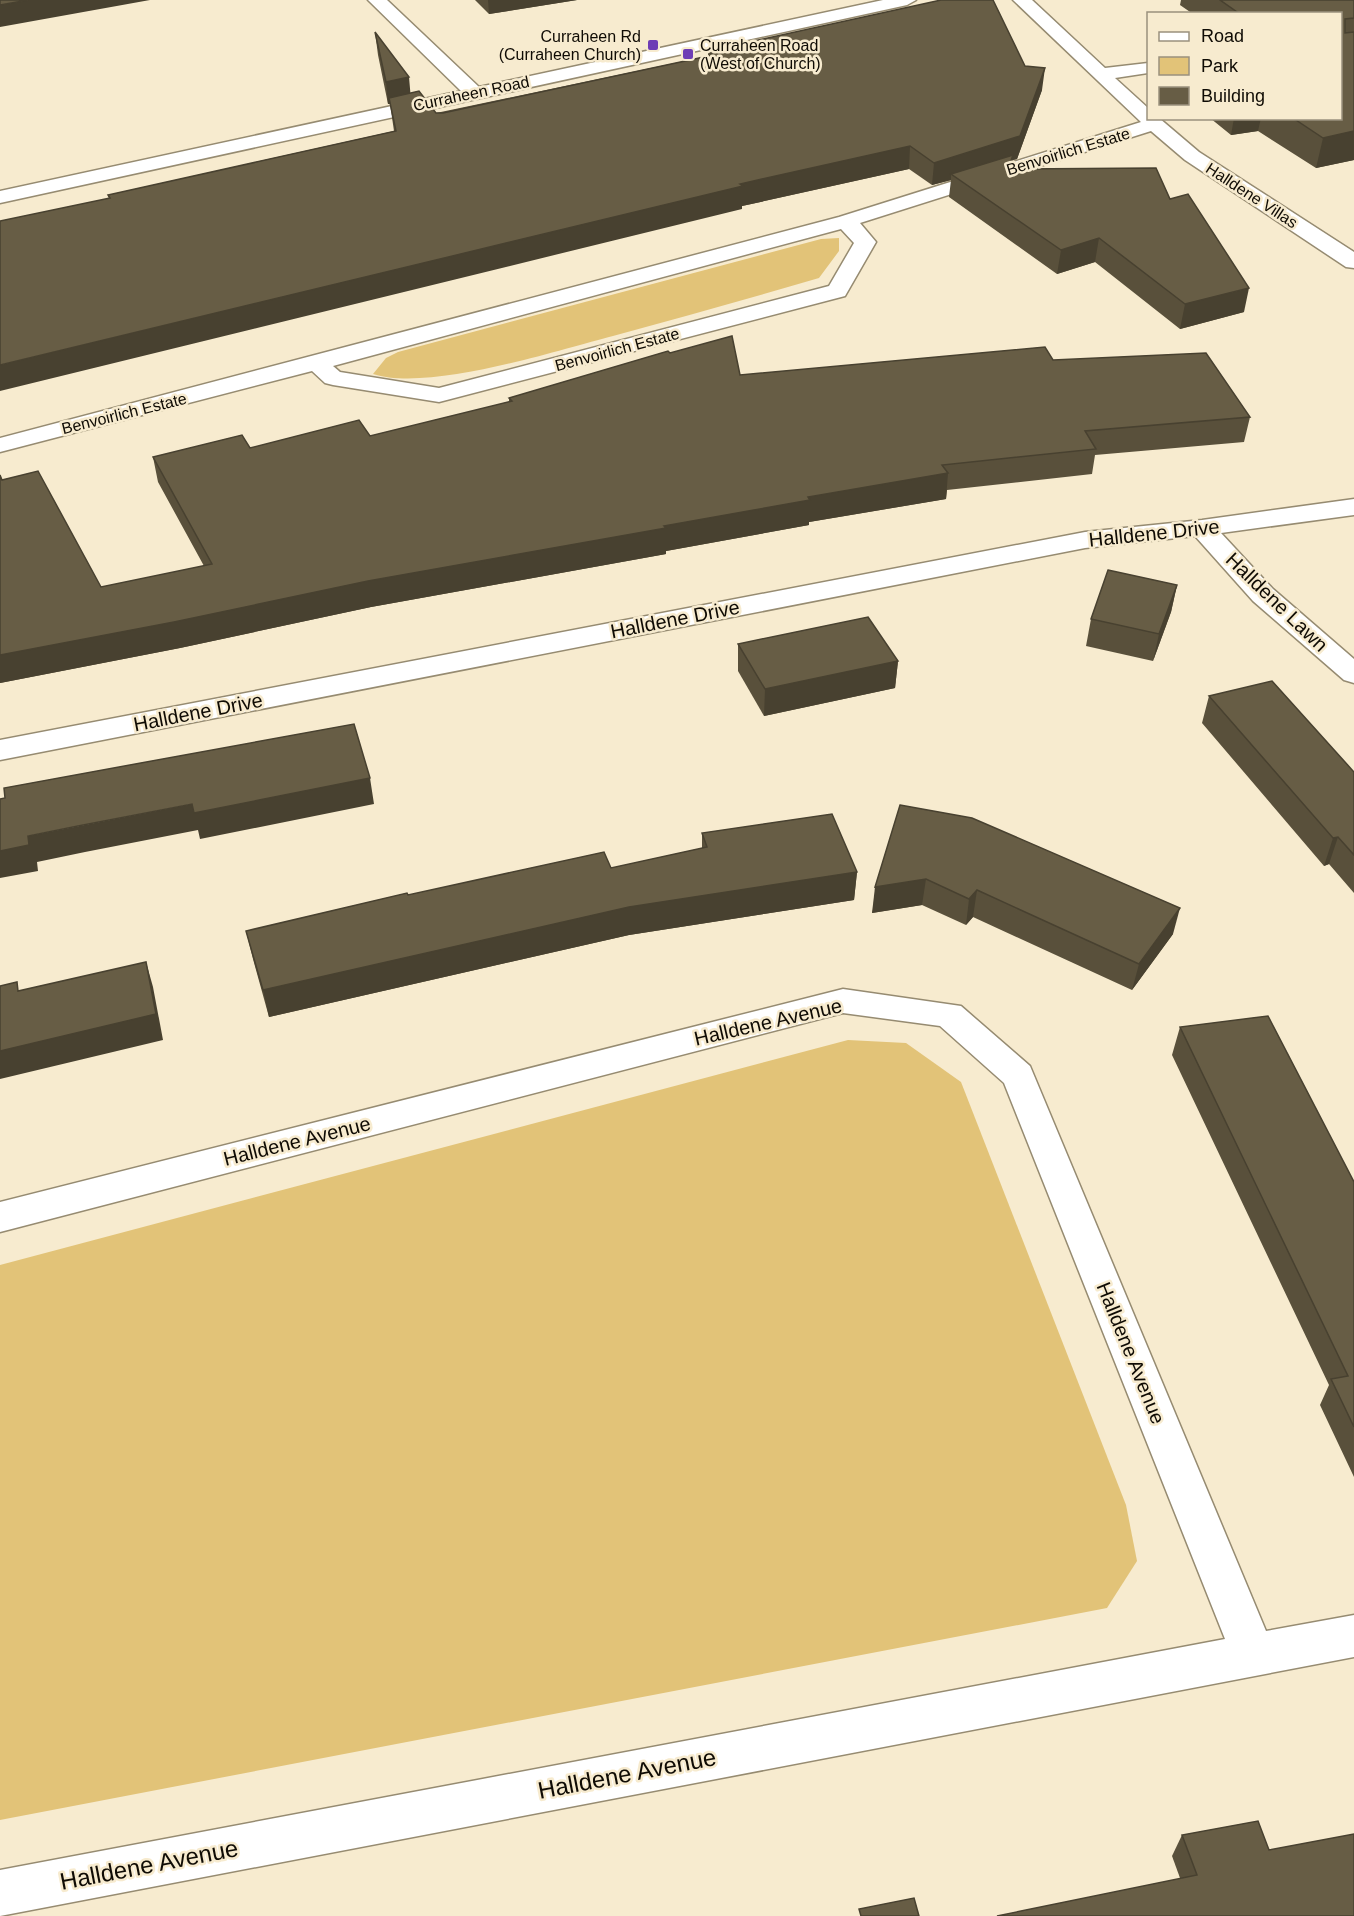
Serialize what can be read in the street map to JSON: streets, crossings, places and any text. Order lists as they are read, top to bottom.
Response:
{
  "streets": {
    "street": [
      "Curraheen Road",
      "Benvoirlich Estate",
      "Halldene Villas",
      "Halldene Drive",
      "Halldene Lawn",
      "Halldene Avenue"
    ]
  },
  "crossings": [
    ["Benvoirlich Estate", "Halldene Villas"],
    ["Halldene Drive", "Halldene Lawn"]
  ],
  "places": {
    "transit": ["Curraheen Rd (Curraheen Church)", "Curraheen Road (West of Church)"]
  },
  "legend": ["Road", "Park", "Building"]
}
